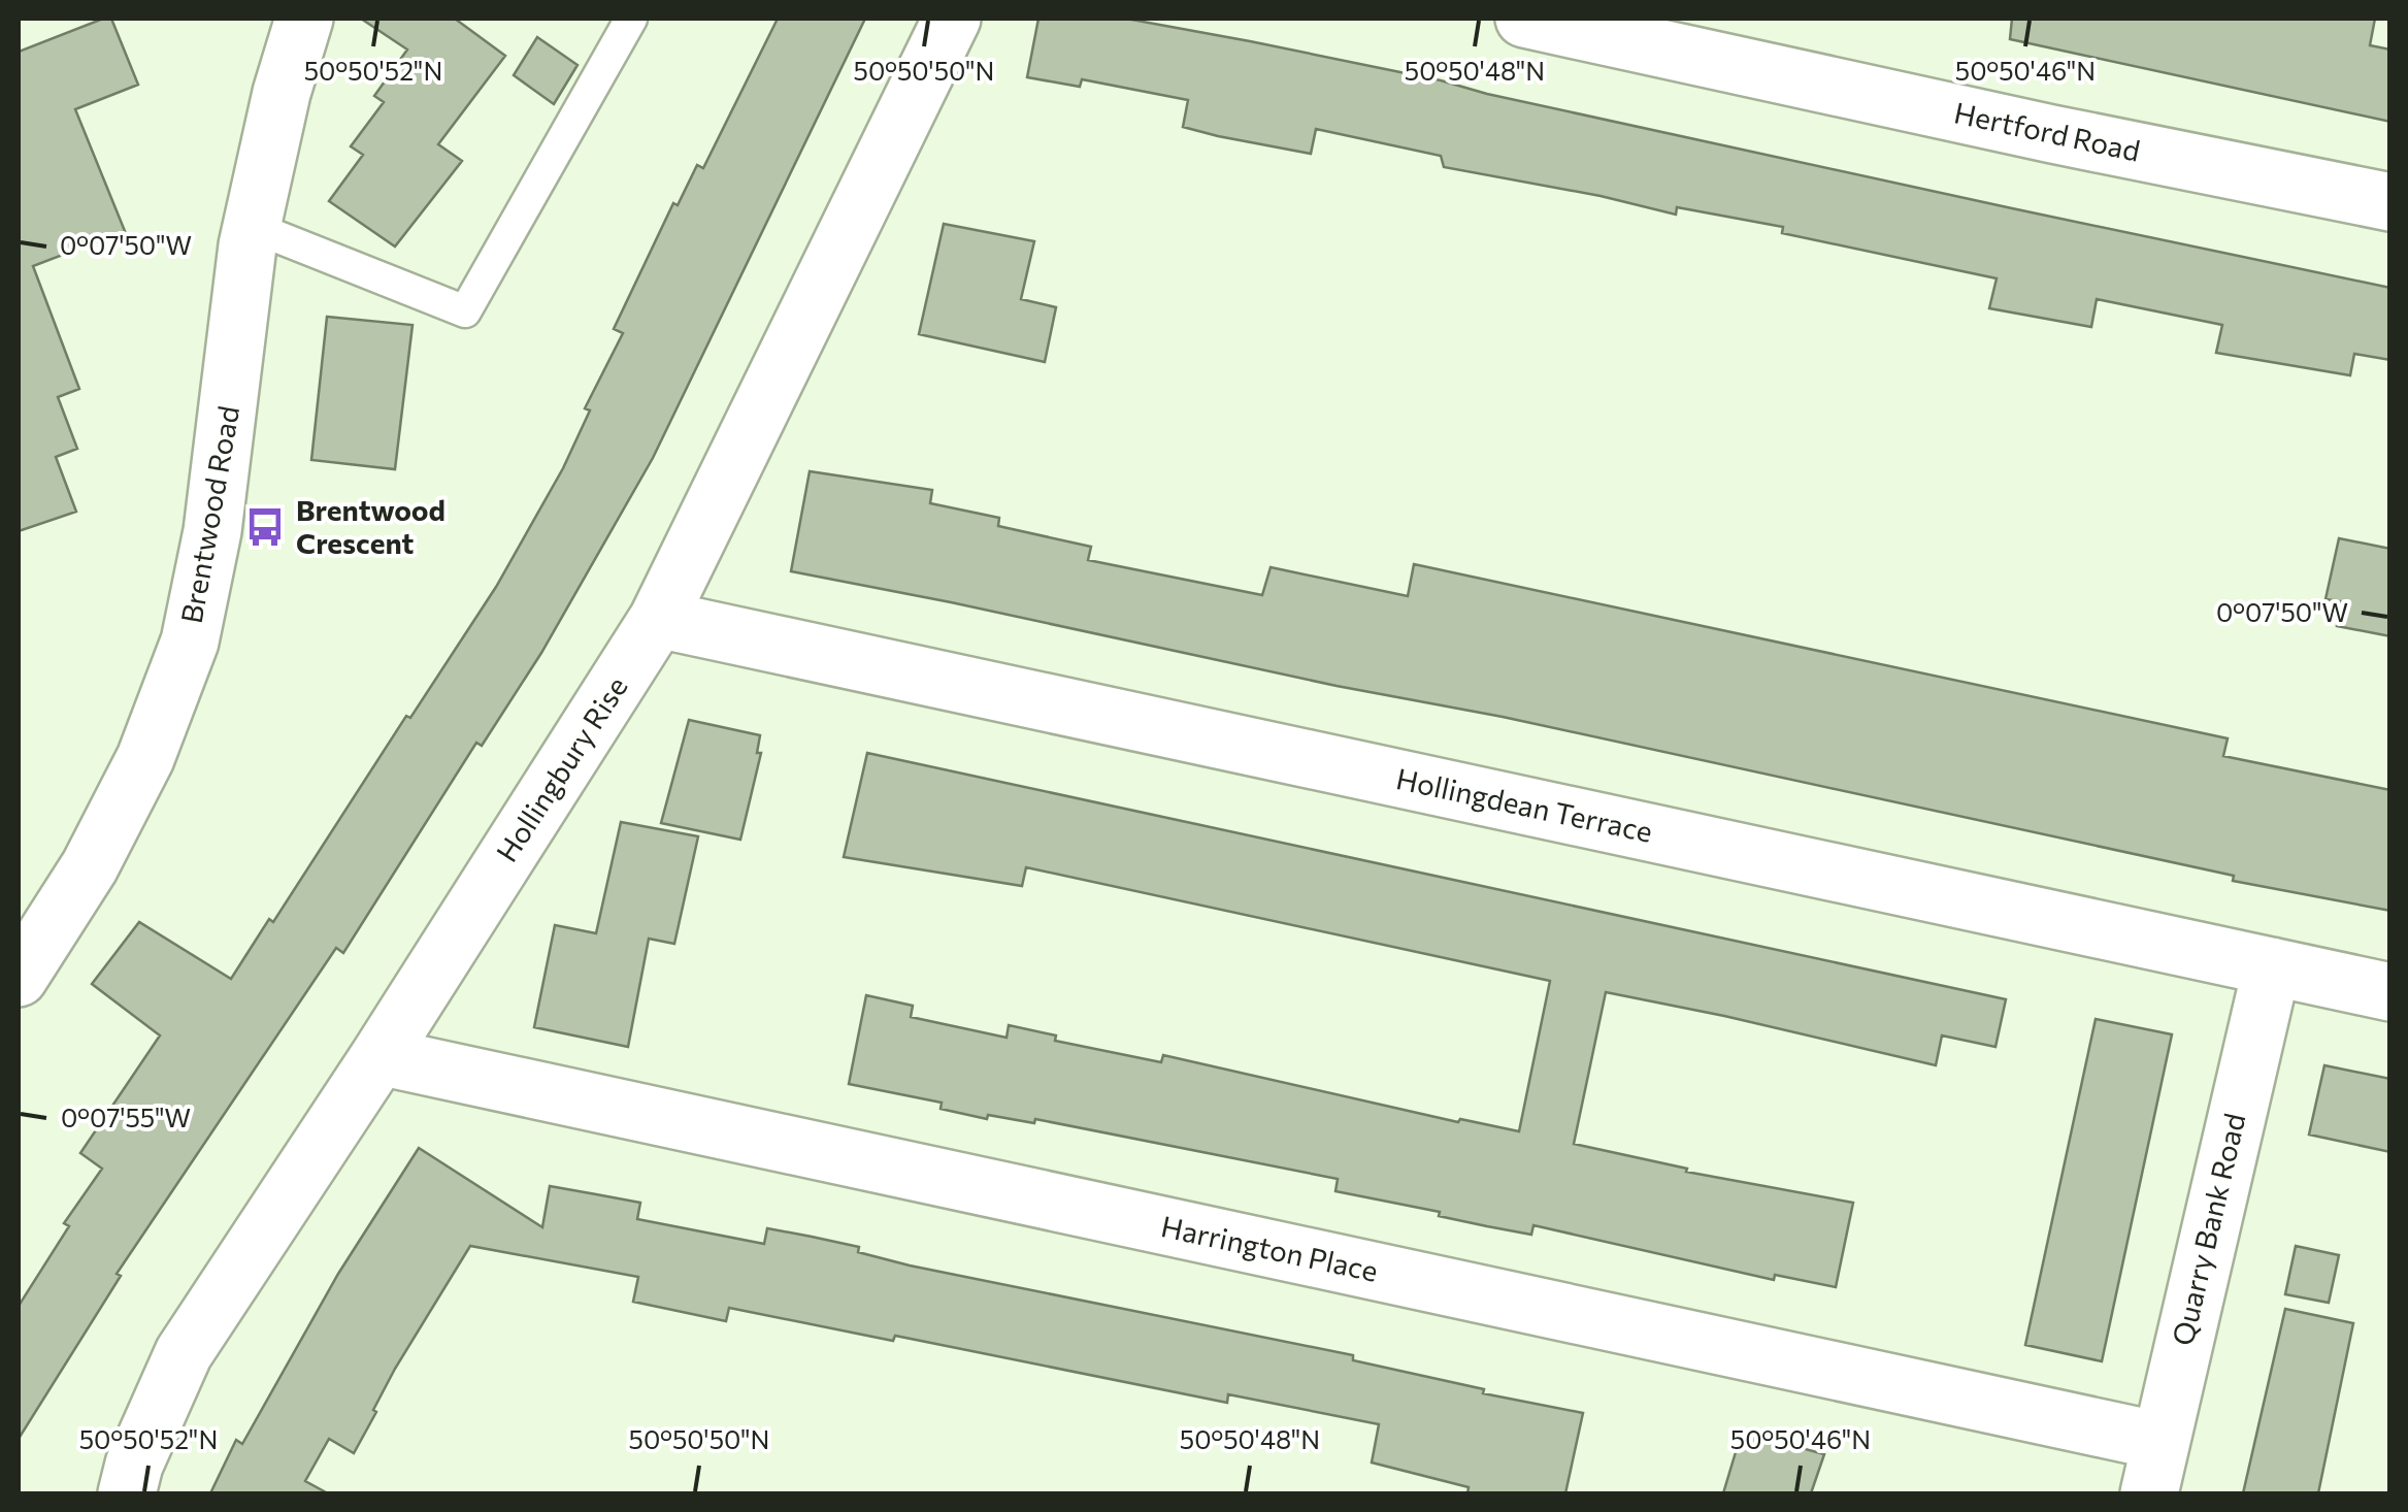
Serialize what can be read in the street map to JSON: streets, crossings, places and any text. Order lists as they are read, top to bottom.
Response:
{
  "streets": {
    "street": [
      "Hertford Road",
      "Brentwood Road",
      "Hollingbury Rise",
      "Hollingdean Terrace",
      "Quarry Bank Road",
      "Harrington Place"
    ]
  },
  "crossings": [
    ["Hollingbury Rise", "Hollingdean Terrace"],
    ["Hollingbury Rise", "Harrington Place"],
    ["Hollingdean Terrace", "Quarry Bank Road"],
    ["Quarry Bank Road", "Harrington Place"]
  ],
  "places": {
    "bus stop": ["Brentwood Crescent"]
  },
  "coordinates": [
    "50°50'52\"N",
    "50°50'50\"N",
    "50°50'48\"N",
    "50°50'46\"N",
    "0°07'50\"W",
    "0°07'55\"W"
  ]
}
